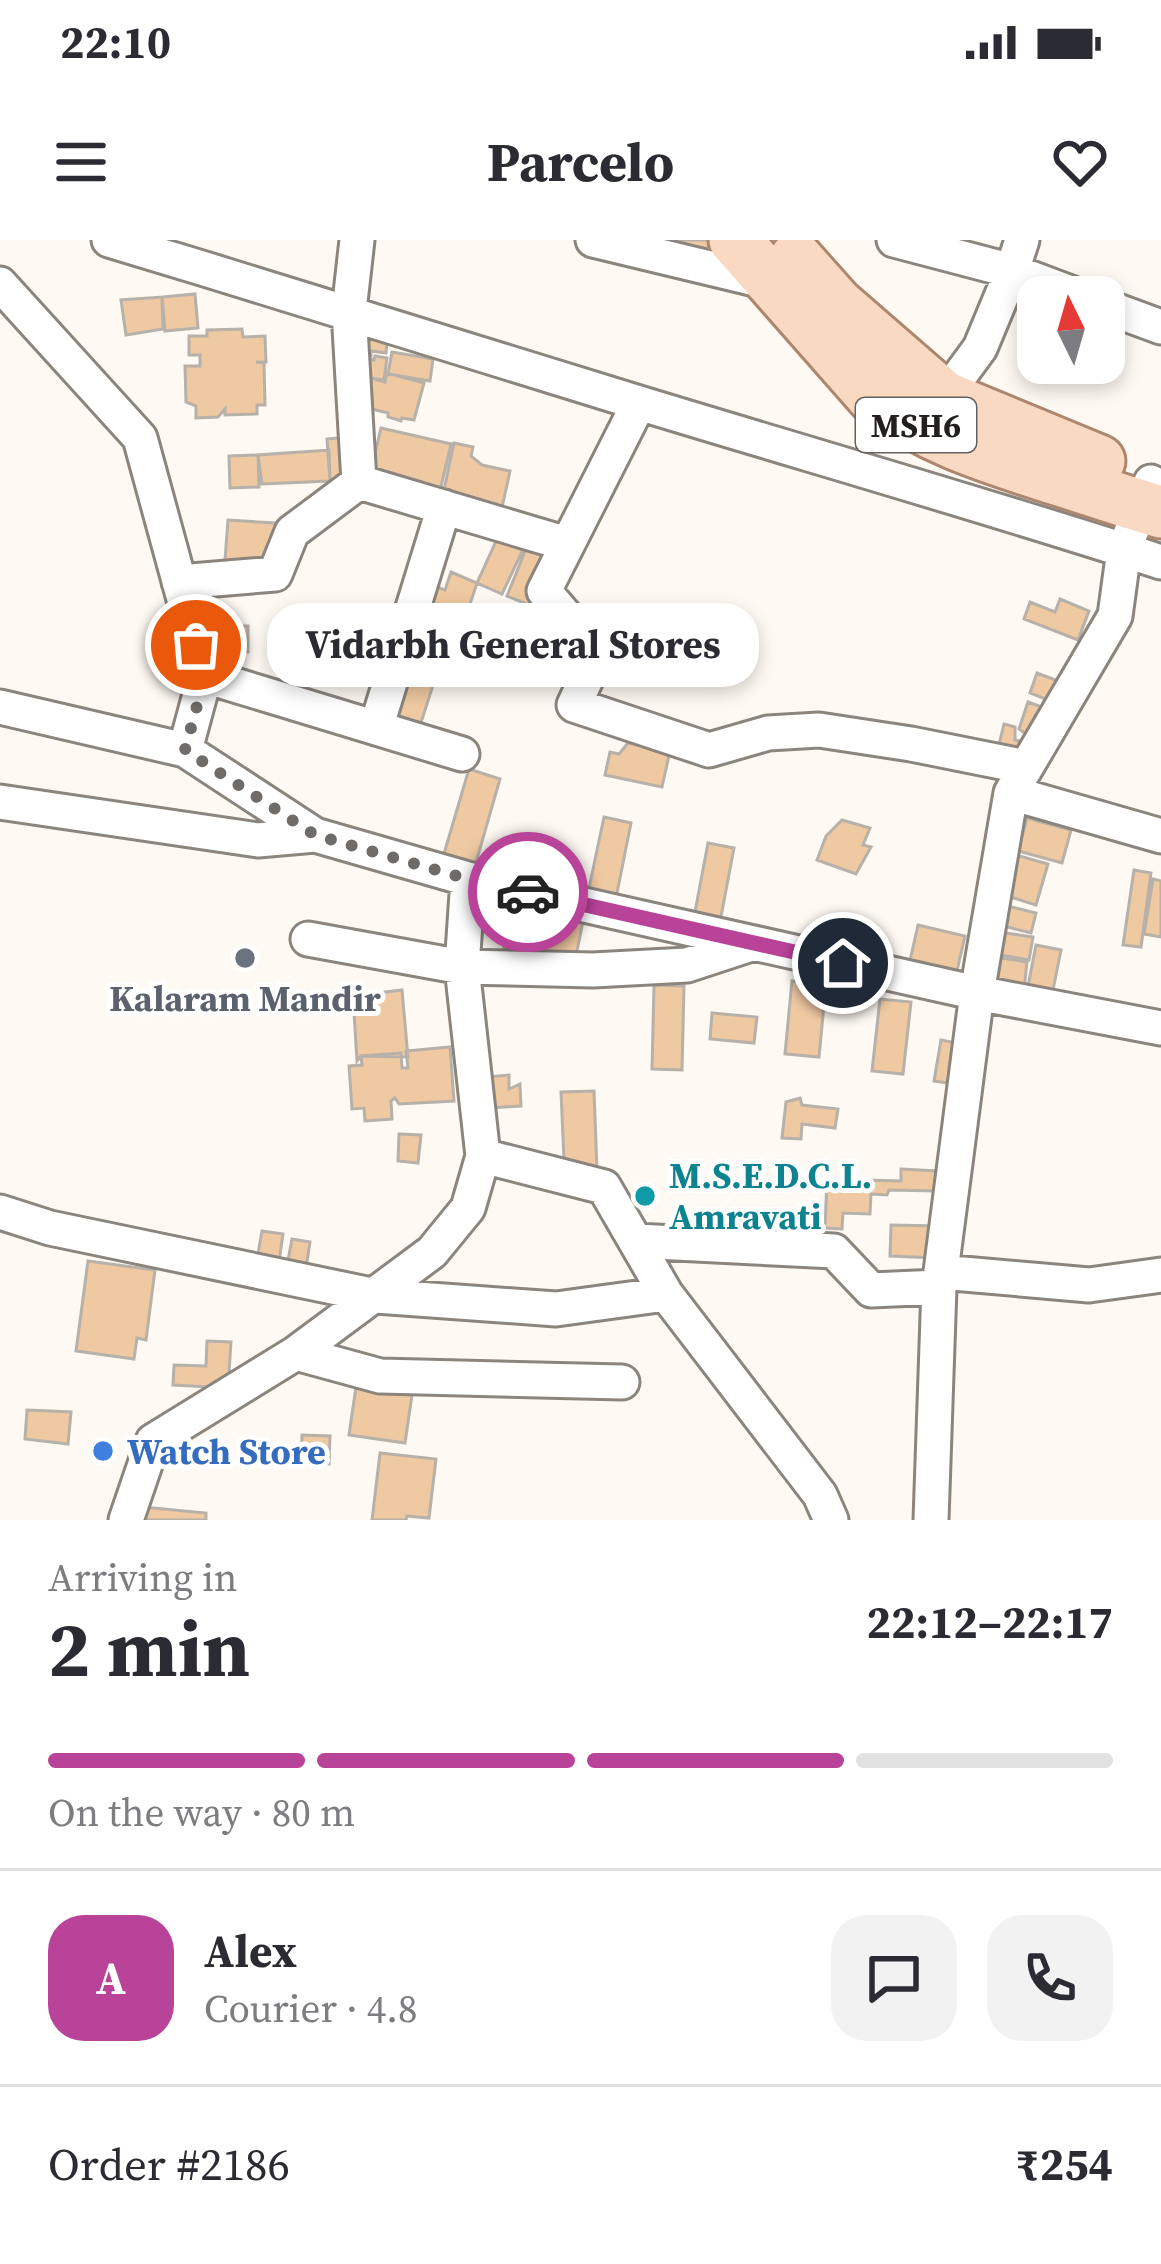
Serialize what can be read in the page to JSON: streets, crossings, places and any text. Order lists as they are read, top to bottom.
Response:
{
  "streets": {
    "main road": ["MSH6"]
  },
  "places": [
    "Vidarbh General Stores",
    "Kalaram Mandir",
    "M.S.E.D.C.L. Amravati",
    "Watch Store"
  ],
  "north": "top",
  "page": {
    "status": "22:10",
    "header": "Parcelo",
    "bubble": "Vidarbh General Stores",
    "heading": ["2 min", "Arriving in", "22:12–22:17"],
    "panel": [
      "Alex",
      "Courier · 4.8",
      "Order #2186",
      "₹254"
    ],
    "bar": "On the way · 80 m",
    "round": "A"
  }
}
